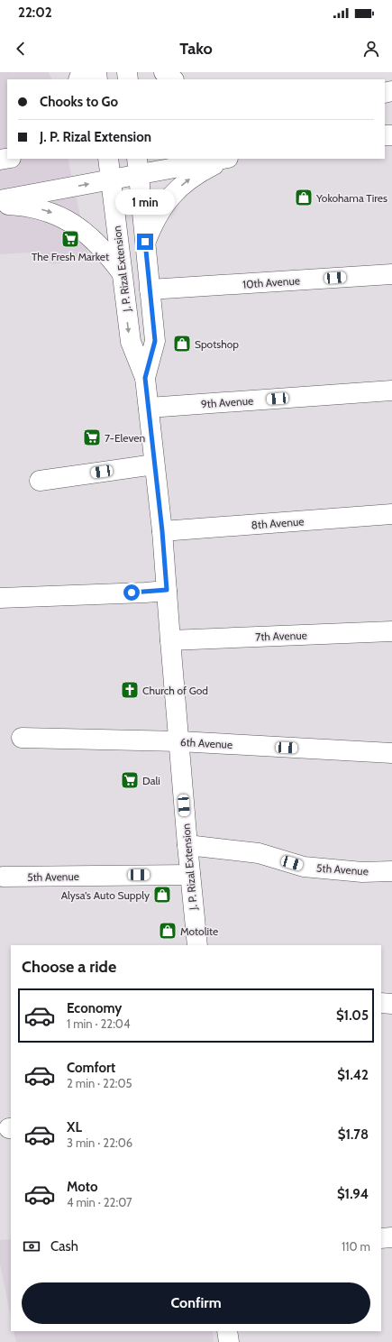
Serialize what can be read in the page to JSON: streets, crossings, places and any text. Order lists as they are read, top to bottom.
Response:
{
  "streets": {
    "street": [
      "J. P. Rizal Extension",
      "10th Avenue",
      "9th Avenue",
      "8th Avenue",
      "7th Avenue",
      "6th Avenue",
      "5th Avenue"
    ]
  },
  "crossings": [
    ["J. P. Rizal Extension", "10th Avenue"],
    ["J. P. Rizal Extension", "9th Avenue"],
    ["J. P. Rizal Extension", "8th Avenue"],
    ["J. P. Rizal Extension", "7th Avenue"],
    ["J. P. Rizal Extension", "6th Avenue"],
    ["J. P. Rizal Extension", "5th Avenue"]
  ],
  "places": {
    "shop": [
      "Yokohama Tires",
      "Spotshop",
      "Alysa's Auto Supply",
      "Motolite"
    ],
    "supermarket": ["The Fresh Market", "7-Eleven", "Dali"],
    "church": ["Church of God"]
  },
  "page": {
    "status": "22:02",
    "header": "Tako",
    "banner": ["Chooks to Go", "J. P. Rizal Extension"],
    "bubble": "1 min",
    "heading": "Choose a ride",
    "list": [
      {
        "name": "Economy",
        "note": "1 min · 22:04",
        "value": "$1.05"
      },
      {
        "name": "Comfort",
        "note": "2 min · 22:05",
        "value": "$1.42"
      },
      {
        "name": "XL",
        "note": "3 min · 22:06",
        "value": "$1.78"
      },
      {
        "name": "Moto",
        "note": "4 min · 22:07",
        "value": "$1.94"
      }
    ],
    "pay": ["Cash", "110 m"],
    "buttons": "Confirm"
  }
}
